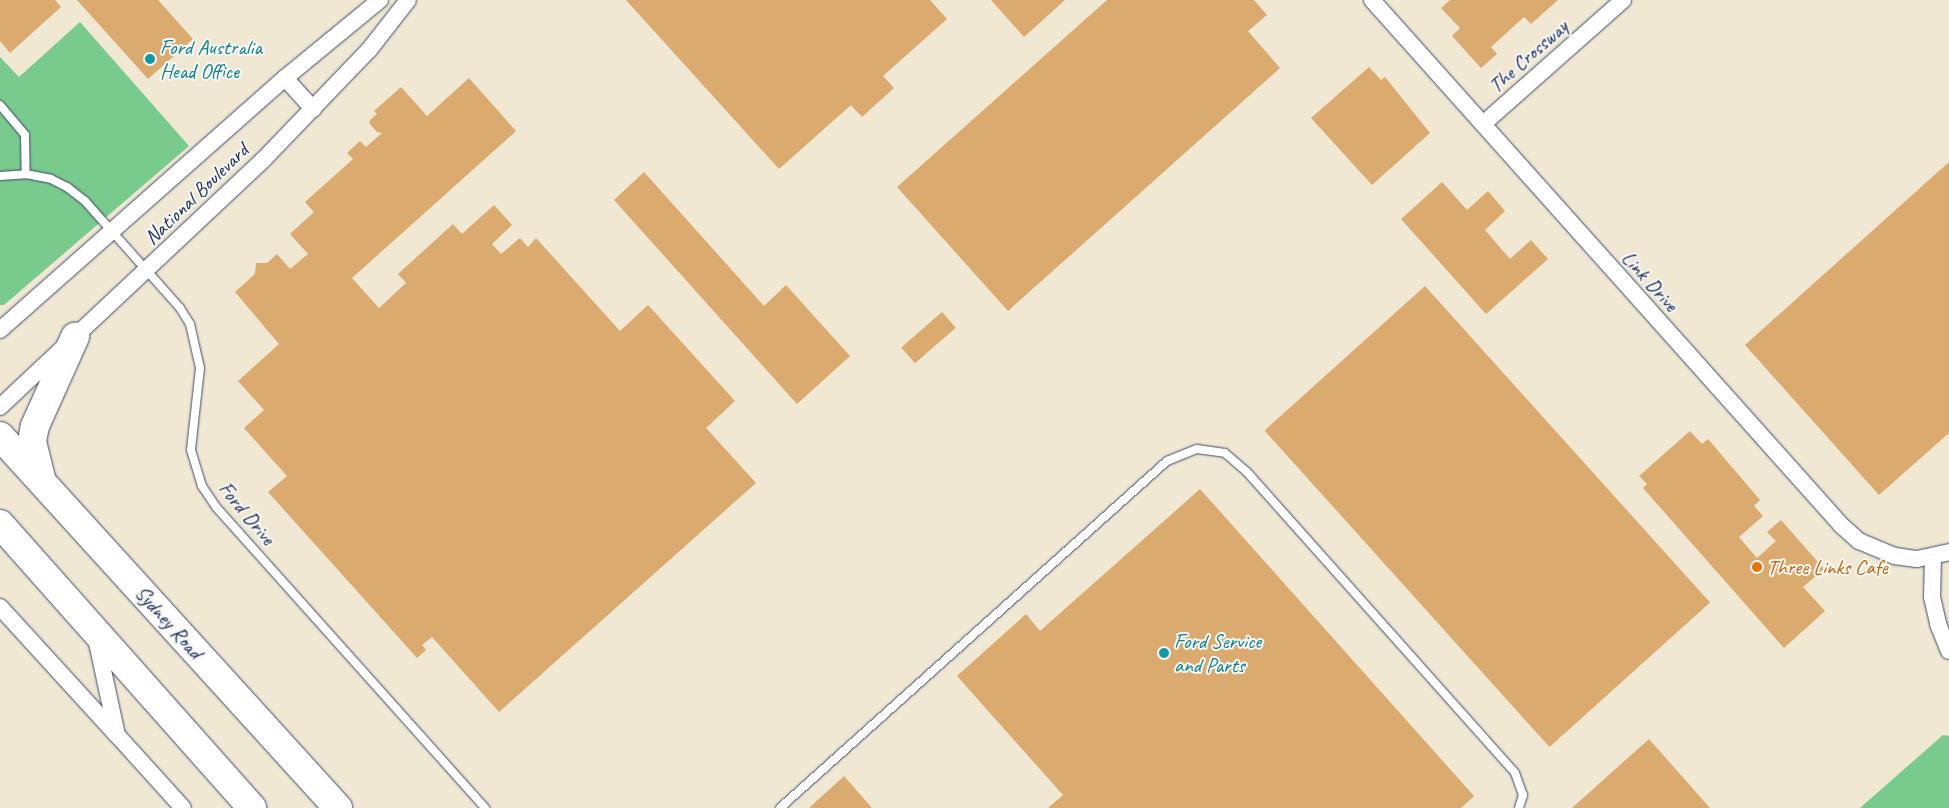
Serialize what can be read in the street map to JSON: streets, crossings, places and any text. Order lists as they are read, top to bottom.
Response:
{
  "streets": {
    "highway": ["Sydney Road"],
    "street": ["The Crossway", "National Boulevard", "Link Drive"],
    "lane": ["Ford Drive"]
  },
  "crossings": [
    ["The Crossway", "Link Drive"],
    ["National Boulevard", "Ford Drive"]
  ],
  "places": ["Ford Australia Head Office", "Three Links Cafe", "Ford Service and Parts"]
}
